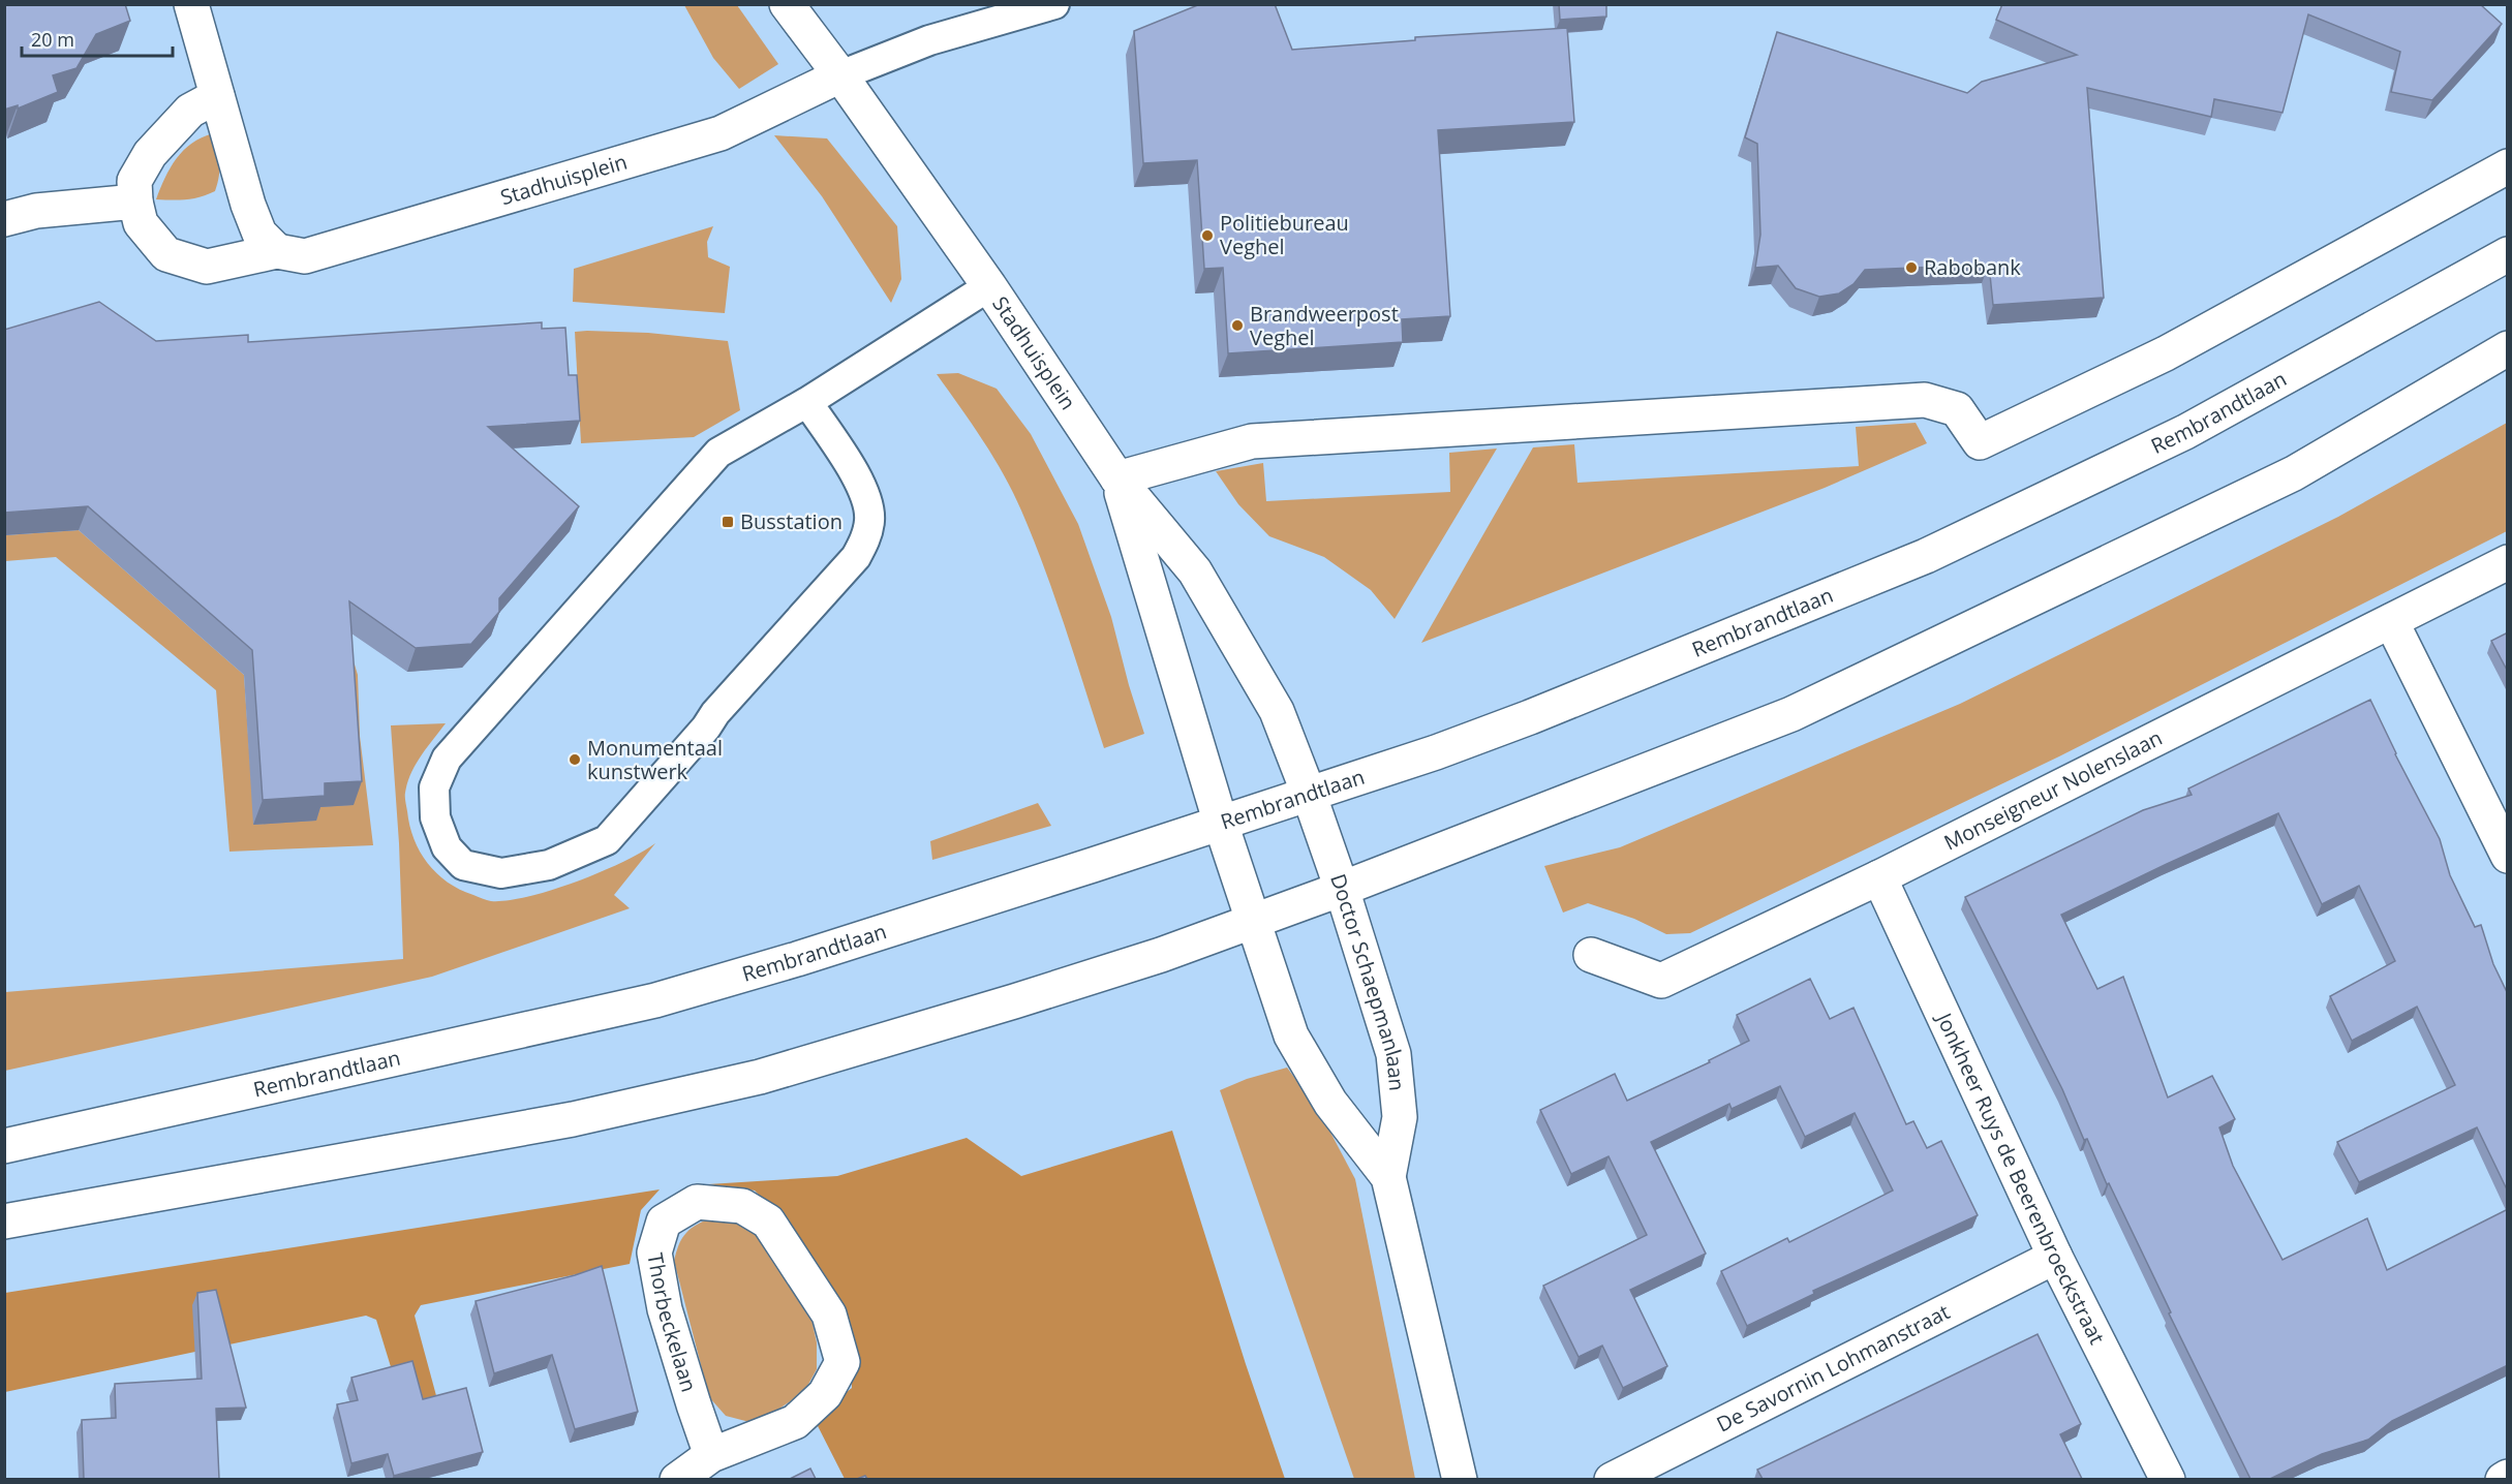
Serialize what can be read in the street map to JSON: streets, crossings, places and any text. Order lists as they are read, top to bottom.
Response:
{
  "streets": {
    "street": [
      "Stadhuisplein",
      "Rembrandtlaan",
      "Monseigneur Nolenslaan",
      "Doctor Schaepmanlaan",
      "Jonkheer Ruys de Beerenbroeckstraat",
      "Thorbeckelaan",
      "De Savornin Lohmanstraat"
    ]
  },
  "crossings": [
    ["Stadhuisplein", "Rembrandtlaan"],
    ["Stadhuisplein", "Doctor Schaepmanlaan"],
    ["Rembrandtlaan", "Doctor Schaepmanlaan"],
    ["Monseigneur Nolenslaan", "Jonkheer Ruys de Beerenbroeckstraat"],
    ["Jonkheer Ruys de Beerenbroeckstraat", "De Savornin Lohmanstraat"]
  ],
  "places": {
    "other": [
      "Politiebureau Veghel",
      "Rabobank",
      "Brandweerpost Veghel",
      "Monumentaal kunstwerk"
    ],
    "transit": ["Busstation"]
  },
  "scale_bar": "20 m"
}
